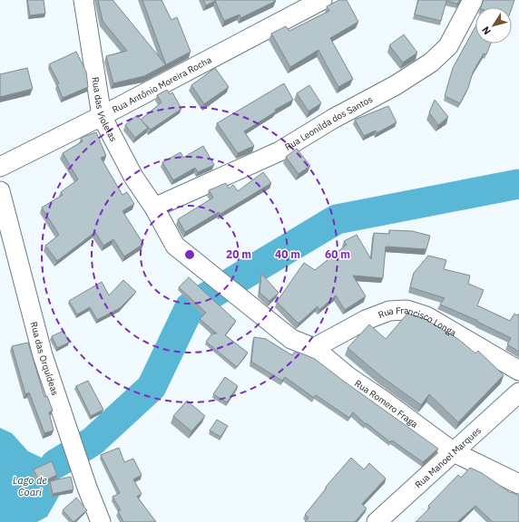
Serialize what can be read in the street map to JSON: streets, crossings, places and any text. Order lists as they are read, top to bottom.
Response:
{
  "streets": {
    "street": [
      "Rua Antônio Moreira Rocha",
      "Rua das Violetas",
      "Rua Leonilda dos Santos",
      "Rua Francisco Longa",
      "Rua das Orquídeas",
      "Rua Romero Fraga",
      "Rua Manoel Marques"
    ]
  },
  "crossings": [
    ["Rua Antônio Moreira Rocha", "Rua das Violetas"],
    ["Rua das Violetas", "Rua Leonilda dos Santos"],
    ["Rua das Violetas", "Rua Romero Fraga"],
    ["Rua Francisco Longa", "Rua Romero Fraga"],
    ["Rua Romero Fraga", "Rua Manoel Marques"]
  ],
  "water": ["Lago de Coari"],
  "north": "bottom left",
  "rings": ["20 m", "40 m", "60 m"]
}
